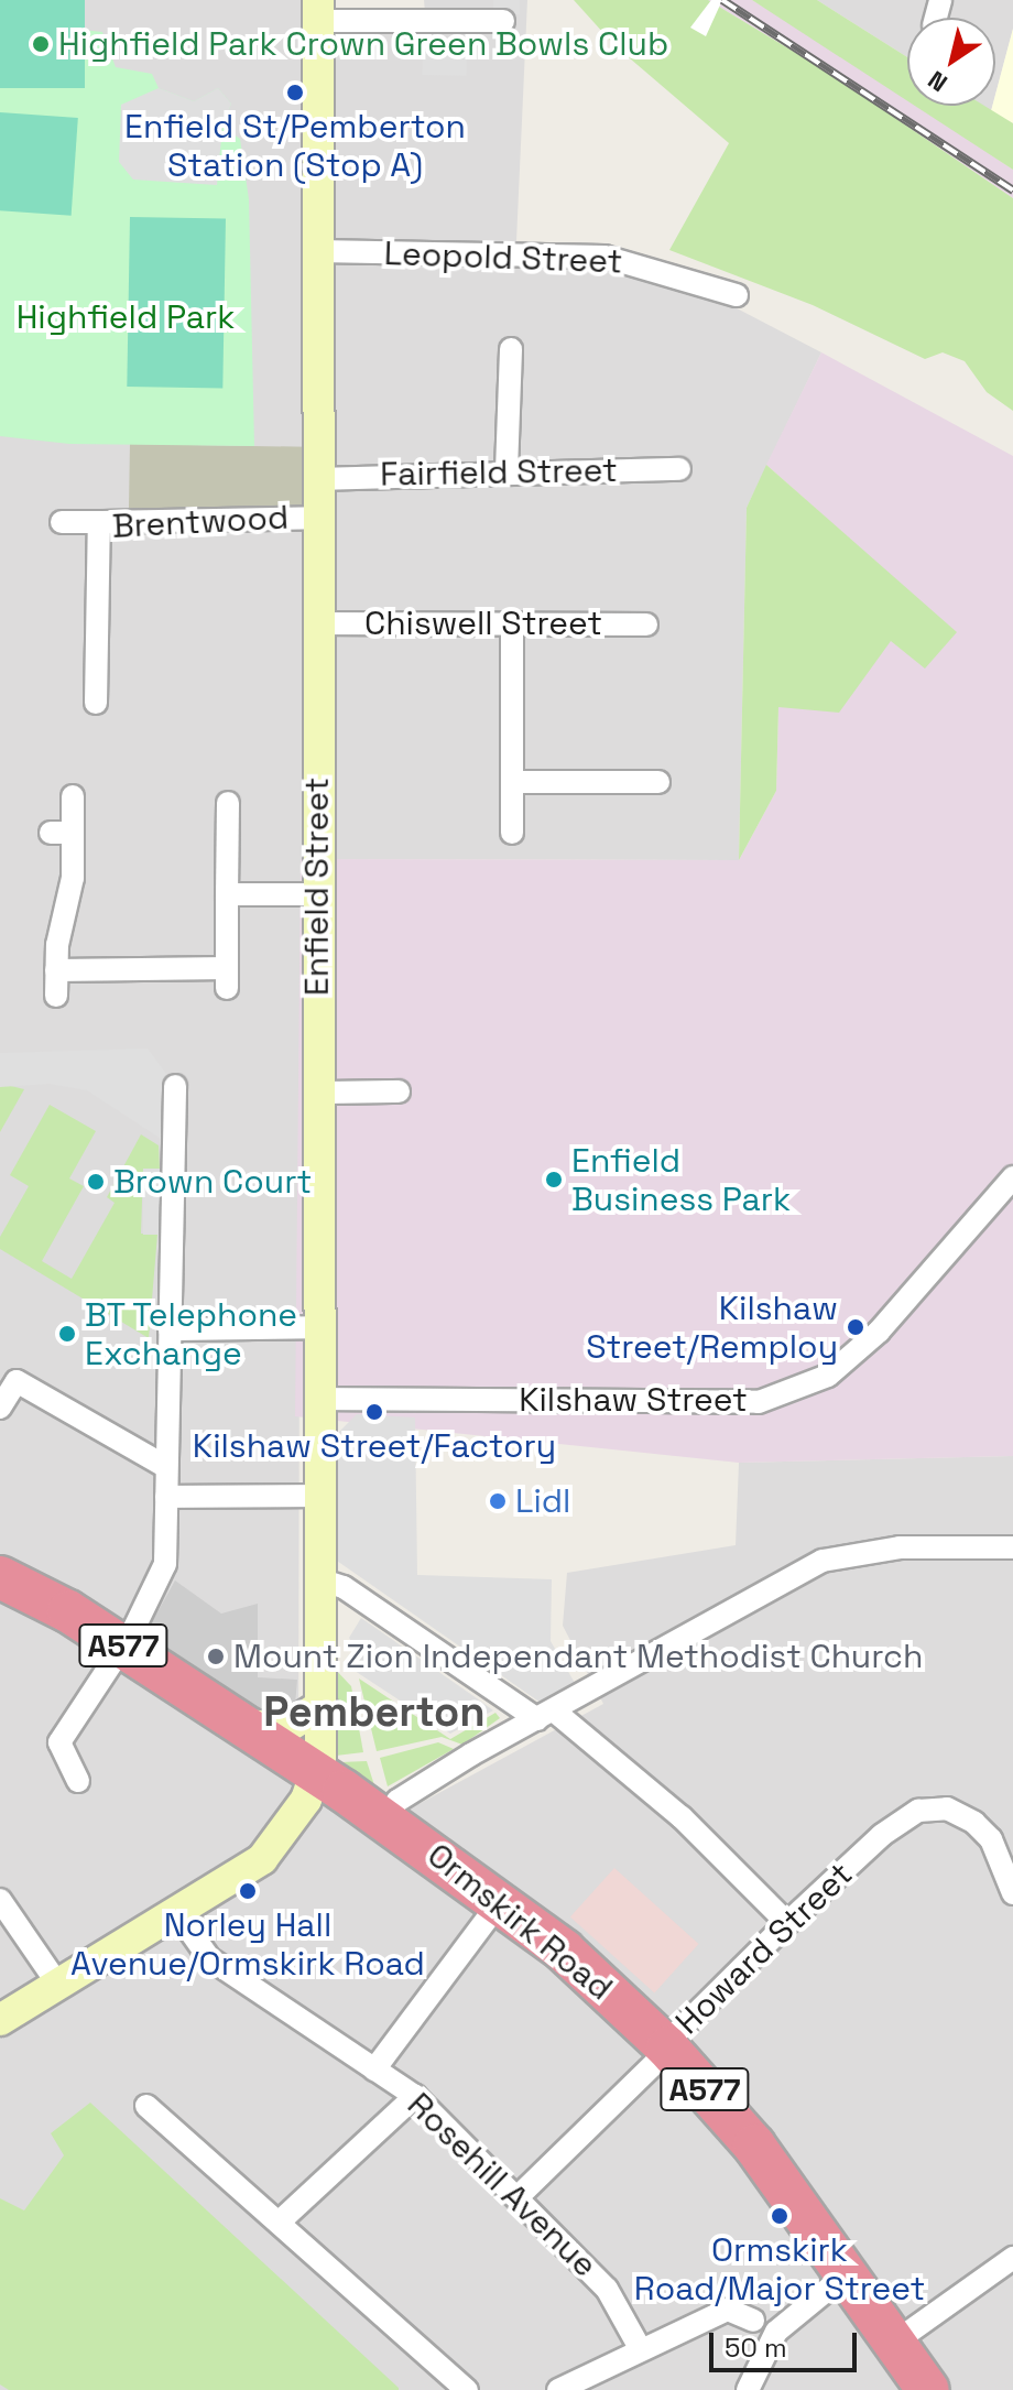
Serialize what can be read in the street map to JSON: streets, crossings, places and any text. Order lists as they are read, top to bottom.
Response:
{
  "streets": {
    "highway": ["A577", "Ormskirk Road"],
    "street": [
      "Leopold Street",
      "Fairfield Street",
      "Brentwood",
      "Chiswell Street",
      "Enfield Street",
      "Kilshaw Street",
      "Howard Street",
      "Rosehill Avenue"
    ]
  },
  "crossings": [
    ["Leopold Street", "Enfield Street"],
    ["Fairfield Street", "Enfield Street"],
    ["Brentwood", "Enfield Street"],
    ["Chiswell Street", "Enfield Street"],
    ["Enfield Street", "Kilshaw Street"],
    ["Enfield Street", "Ormskirk Road"],
    ["Enfield Street", "Rosehill Avenue"],
    ["Ormskirk Road", "Howard Street"],
    ["Howard Street", "Rosehill Avenue"]
  ],
  "districts": ["Pemberton"],
  "parks": ["Highfield Park"],
  "places": [
    "Highfield Park Crown Green Bowls Club",
    "Enfield St/Pemberton Station (Stop A)",
    "Enfield Business Park",
    "Brown Court",
    "Kilshaw Street/Remploy",
    "BT Telephone Exchange",
    "Kilshaw Street/Factory",
    "Lidl",
    "Mount Zion Independant Methodist Church",
    "Norley Hall Avenue/Ormskirk Road",
    "Ormskirk Road/Major Street"
  ],
  "scale_bar": "50 m",
  "north": "bottom left"
}
